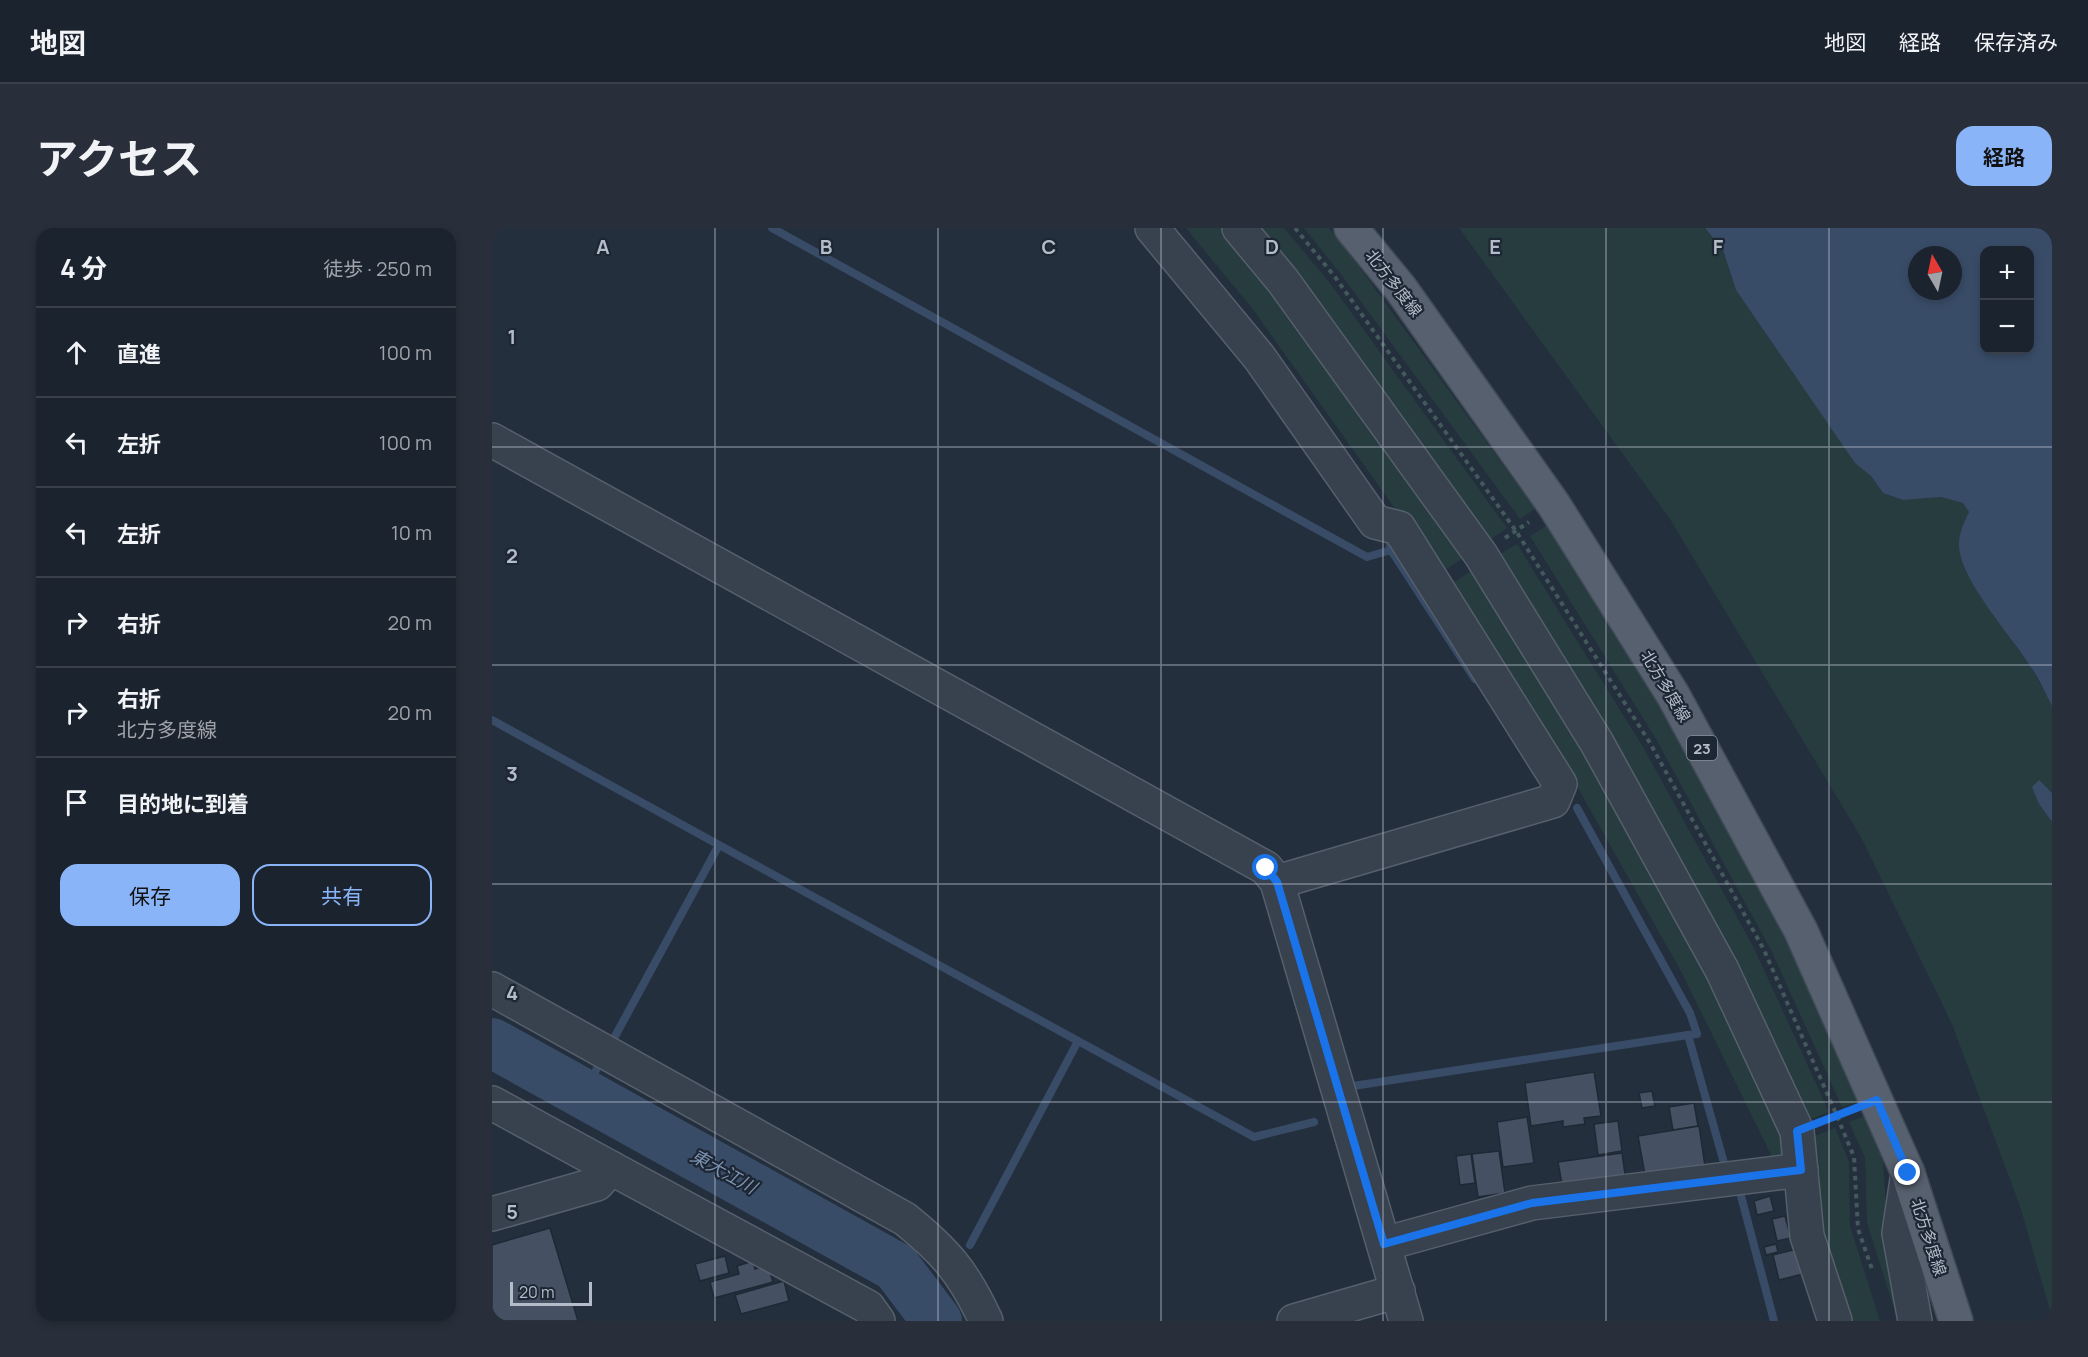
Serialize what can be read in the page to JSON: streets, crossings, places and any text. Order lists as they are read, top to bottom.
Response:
{
  "streets": {
    "main road": ["北方多度線", "23"]
  },
  "water": ["東大江川"],
  "scale_bar": "20 m",
  "north": "top",
  "page": {
    "header": "地図",
    "nav": ["地図", "経路", "保存済み"],
    "title": "アクセス",
    "buttons": [
      "経路",
      ["保存", "共有"]
    ],
    "heading": ["4 分", "徒歩 · 250 m"],
    "map_buttons": ["+", "−"],
    "list": [
      ["直進", "100 m"],
      ["左折", "100 m"],
      ["左折", "10 m"],
      ["右折", "20 m"],
      ["右折", "北方多度線", "20 m"],
      "目的地に到着"
    ],
    "scale": "20 m"
  },
  "grid": {
    "columns": [
      "A",
      "B",
      "C",
      "D",
      "E",
      "F"
    ],
    "rows": [
      "1",
      "2",
      "3",
      "4",
      "5"
    ]
  }
}
